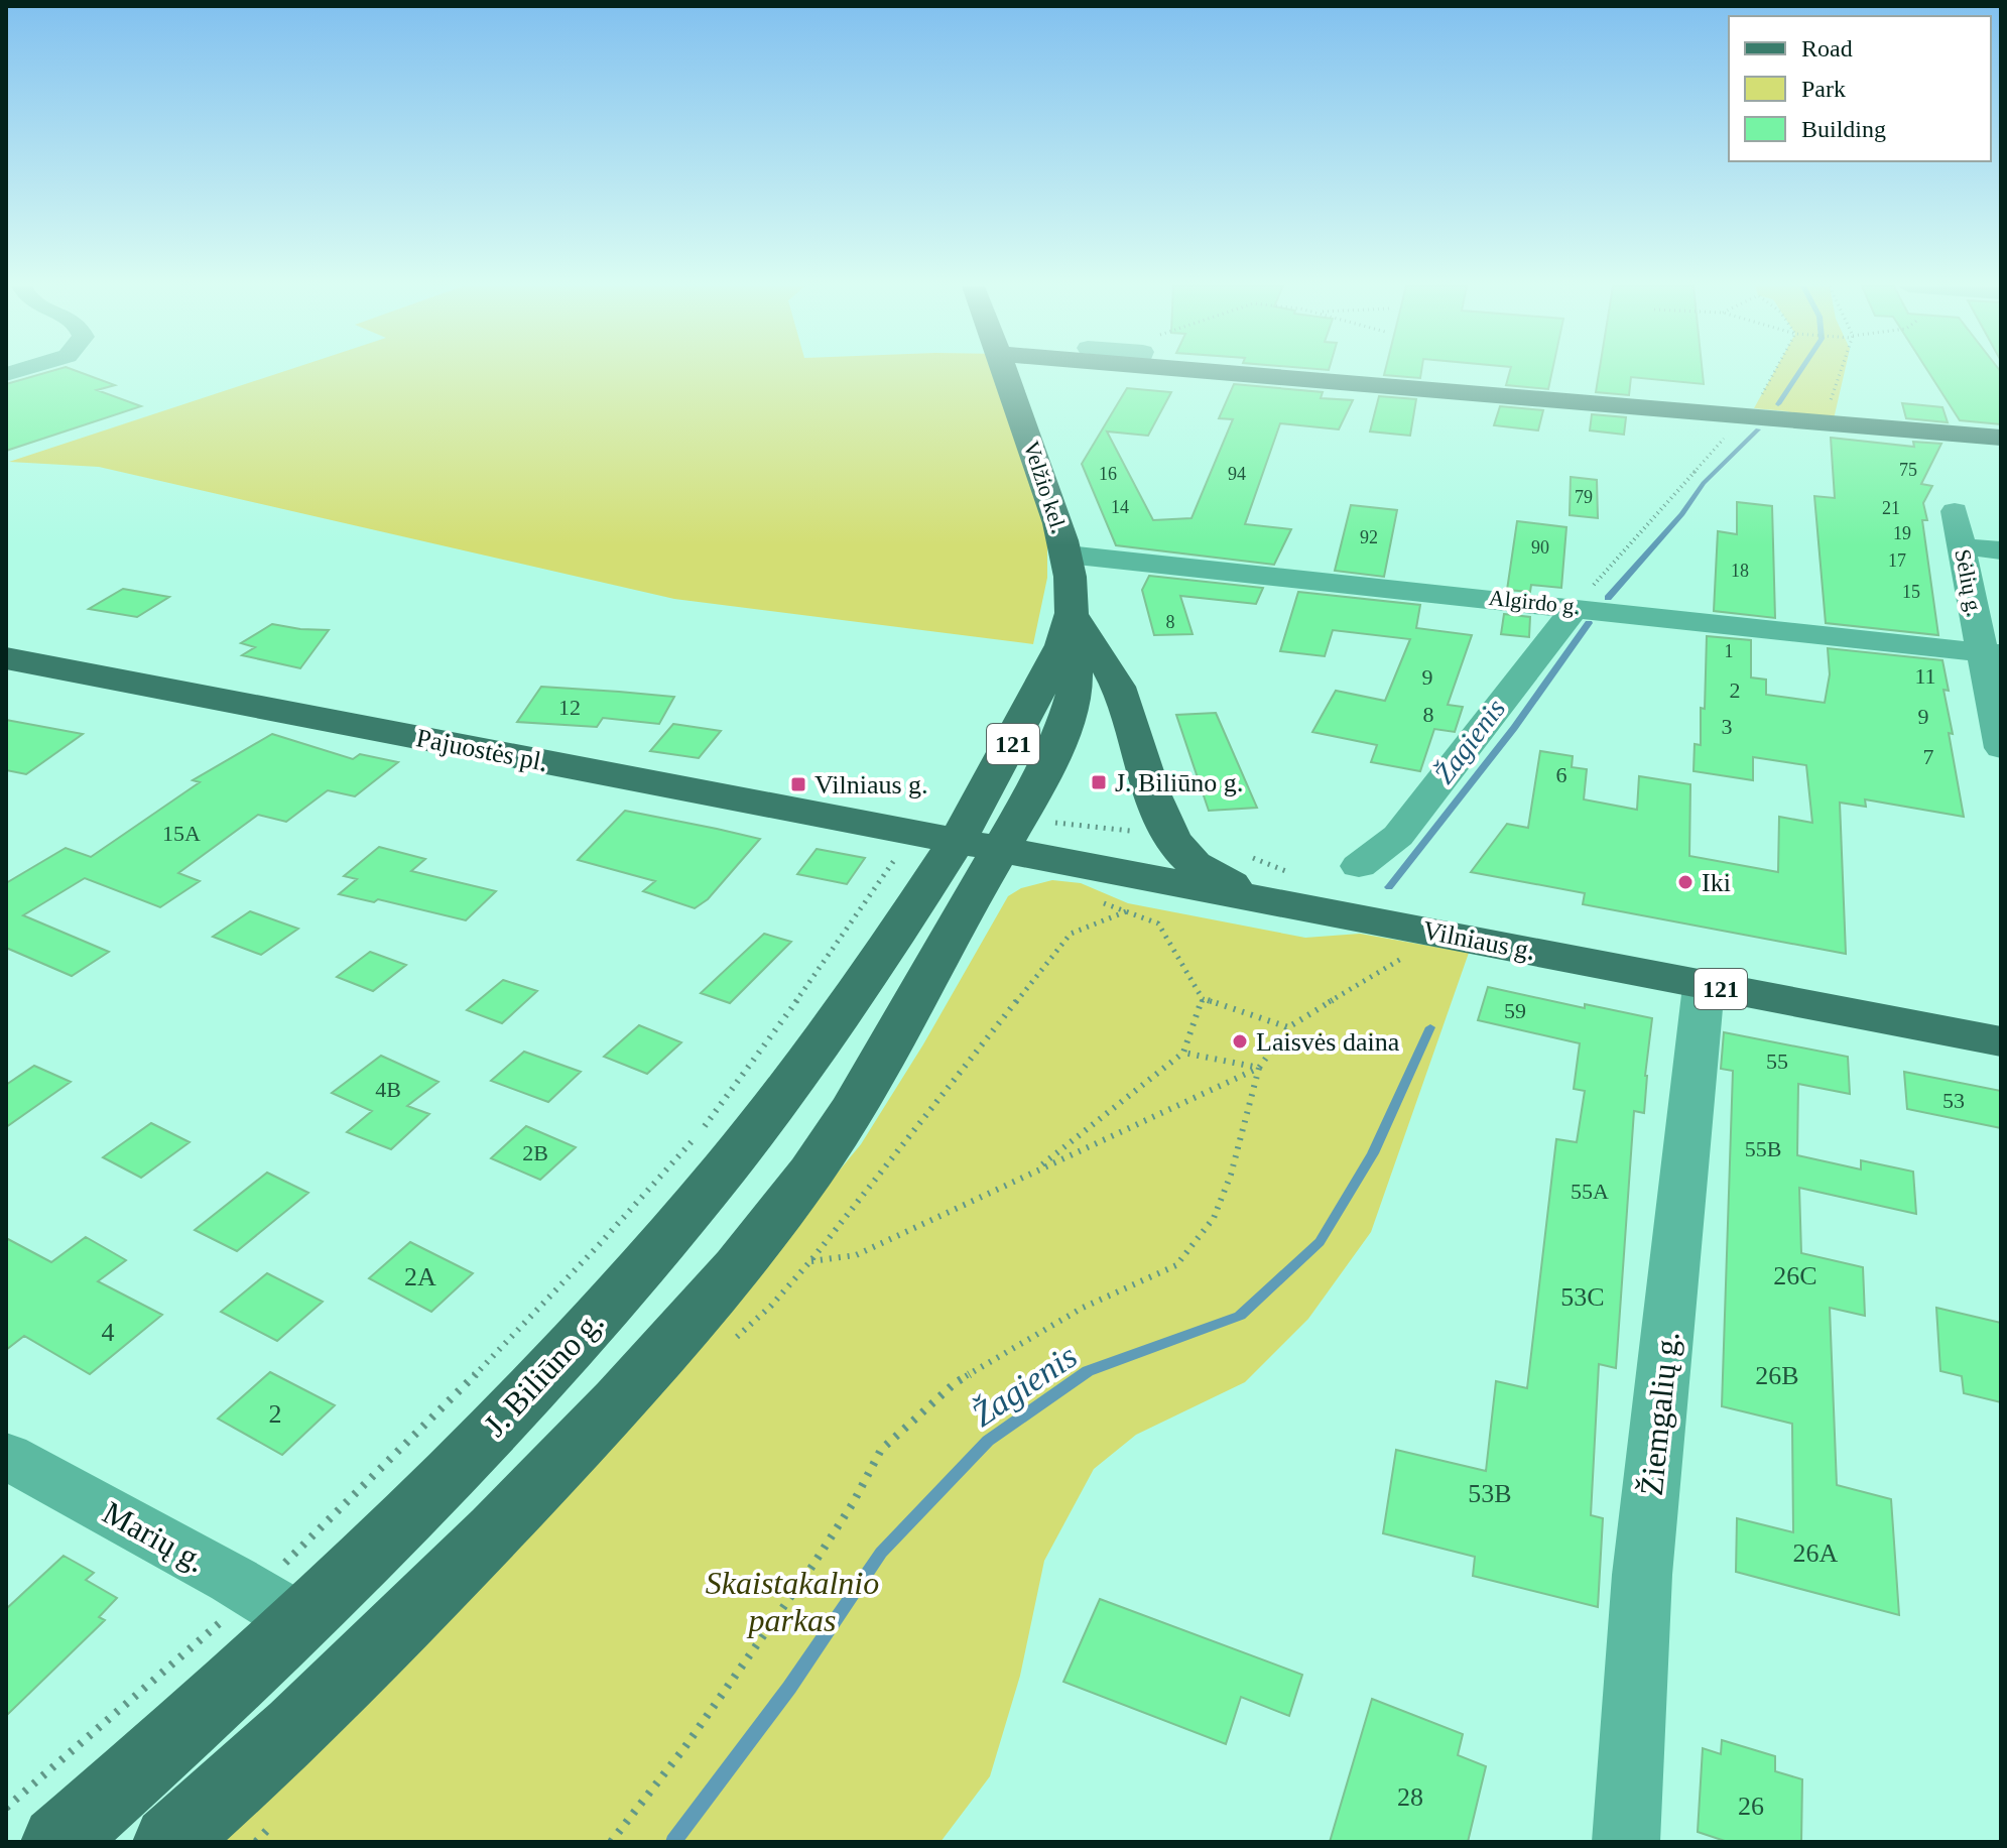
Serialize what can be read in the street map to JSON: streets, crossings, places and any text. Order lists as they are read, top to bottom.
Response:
{
  "streets": {
    "main road": [
      "Velžio kel.",
      "121",
      "Pajuostės pl.",
      "Vilniaus g.",
      "J. Biliūno g."
    ],
    "street": [
      "Sėlių g.",
      "Algirdo g.",
      "Žiemgalių g.",
      "Marių g."
    ]
  },
  "crossings": [
    ["Velžio kel.", "Algirdo g."],
    ["Velžio kel.", "121"],
    ["Sėlių g.", "Algirdo g."],
    ["121", "Pajuostės pl."],
    ["121", "Vilniaus g."],
    ["121", "J. Biliūno g."],
    ["Pajuostės pl.", "Vilniaus g."],
    ["Pajuostės pl.", "J. Biliūno g."],
    ["Vilniaus g.", "J. Biliūno g."],
    ["Vilniaus g.", "Žiemgalių g."],
    ["J. Biliūno g.", "Marių g."]
  ],
  "water": ["Žagienis"],
  "parks": ["Skaistakalnio parkas"],
  "places": {
    "transit": ["J. Biliūno g.", "Vilniaus g."],
    "other": ["Iki", "Laisvės daina"]
  },
  "house_numbers": [
    "75",
    "16",
    "94",
    "79",
    "14",
    "21",
    "19",
    "92",
    "90",
    "17",
    "18",
    "15",
    "8",
    "1",
    "11",
    "9",
    "2",
    "12",
    "8",
    "9",
    "3",
    "7",
    "6",
    "15A",
    "59",
    "55",
    "4B",
    "53",
    "55B",
    "2B",
    "55A",
    "26C",
    "2A",
    "53C",
    "4",
    "26B",
    "2",
    "53B",
    "26A",
    "28",
    "26"
  ],
  "legend": ["Road", "Park", "Building"]
}
